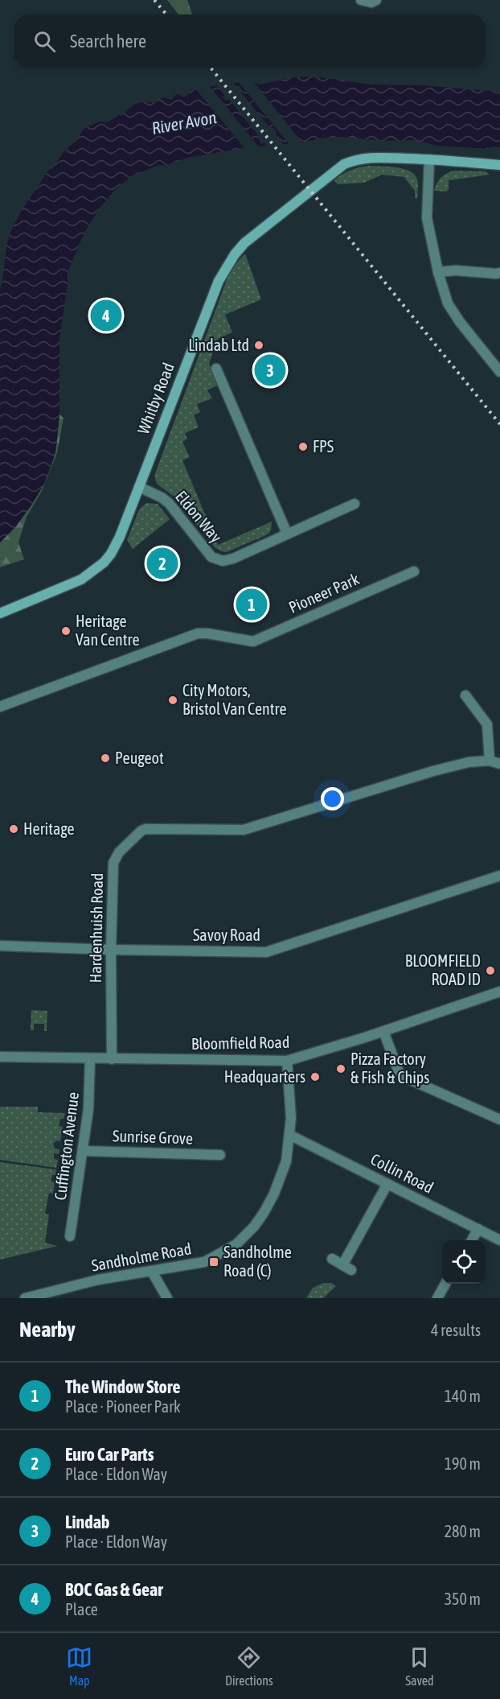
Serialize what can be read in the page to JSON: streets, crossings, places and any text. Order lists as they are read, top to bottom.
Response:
{
  "streets": {
    "street": [
      "Whitby Road",
      "Eldon Way",
      "Pioneer Park",
      "Hardenhuish Road",
      "Savoy Road",
      "Bloomfield Road",
      "Sunrise Grove",
      "Cuffington Avenue",
      "Collin Road",
      "Sandholme Road"
    ]
  },
  "crossings": [
    ["Whitby Road", "Eldon Way"],
    ["Hardenhuish Road", "Savoy Road"],
    ["Hardenhuish Road", "Bloomfield Road"],
    ["Bloomfield Road", "Cuffington Avenue"],
    ["Bloomfield Road", "Sandholme Road"],
    ["Sunrise Grove", "Cuffington Avenue"],
    ["Collin Road", "Sandholme Road"]
  ],
  "water": ["River Avon"],
  "places": {
    "other": [
      "Lindab Ltd",
      "FPS",
      "Heritage Van Centre",
      "City Motors, Bristol Van Centre",
      "Peugeot",
      "Heritage",
      "BLOOMFIELD ROAD ID",
      "Pizza Factory & Fish & Chips",
      "Headquarters"
    ],
    "transit": ["Sandholme Road (C)"]
  },
  "page": {
    "search": "Search here",
    "pins": [
      "4",
      "3",
      "2",
      "1"
    ],
    "heading": ["Nearby", "4 results"],
    "list": [
      {
        "mark": "1",
        "name": "The Window Store",
        "note": "Place · Pioneer Park",
        "value": "140 m"
      },
      {
        "mark": "2",
        "name": "Euro Car Parts",
        "note": "Place · Eldon Way",
        "value": "190 m"
      },
      {
        "mark": "3",
        "name": "Lindab",
        "note": "Place · Eldon Way",
        "value": "280 m"
      },
      {
        "mark": "4",
        "name": "BOC Gas & Gear",
        "note": "Place",
        "value": "350 m"
      }
    ],
    "nav": ["Map", "Directions", "Saved"]
  }
}
